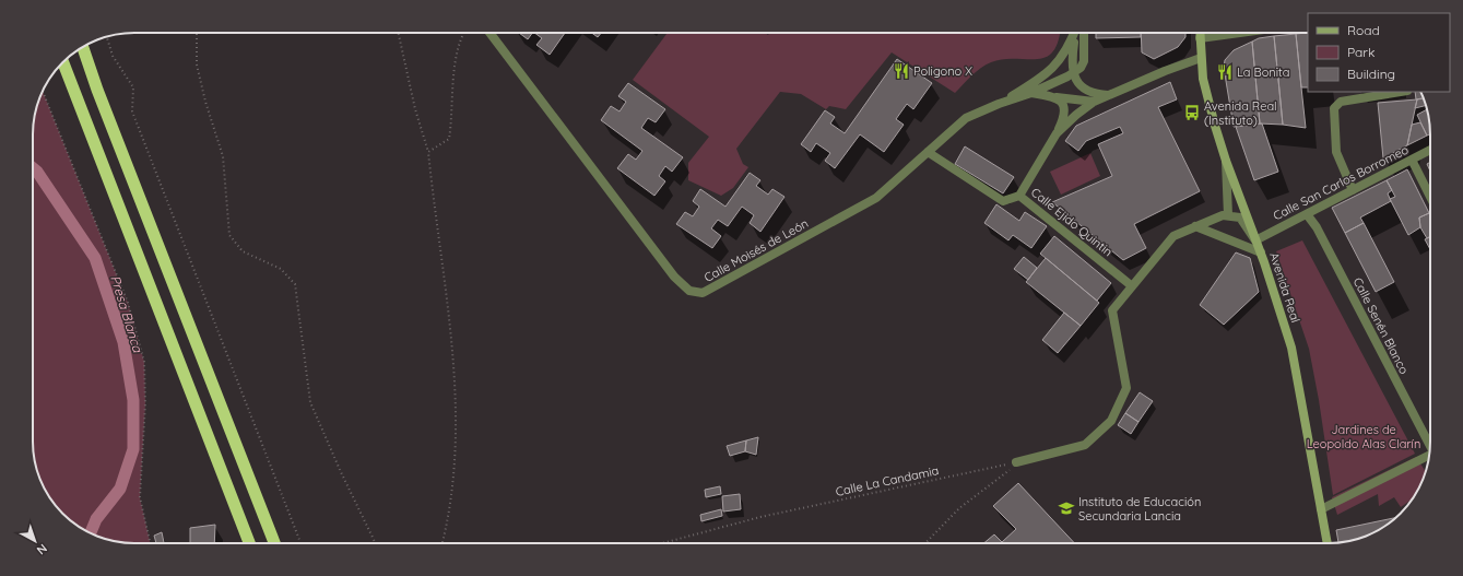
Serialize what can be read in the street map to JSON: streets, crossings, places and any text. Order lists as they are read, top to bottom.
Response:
{
  "streets": {
    "main road": ["Avenida Real"],
    "street": [
      "Calle San Carlos Borromeo",
      "Calle Ejido Quintin",
      "Calle Moisés de León",
      "Calle Senén Blanco"
    ],
    "path": ["Calle La Candamia"]
  },
  "crossings": [
    ["Calle San Carlos Borromeo", "Avenida Real"],
    ["Calle San Carlos Borromeo", "Calle Senén Blanco"],
    ["Calle Ejido Quintin", "Calle Moisés de León"]
  ],
  "water": ["Presa Blanca"],
  "parks": ["Jardines de Leopoldo Alas Clarín"],
  "places": {
    "restaurant": ["Poligono X", "La Bonita"],
    "bus stop": ["Avenida Real (Instituto)"],
    "school or university": ["Instituto de Educación Secundaria Lancia"]
  },
  "legend": ["Road", "Park", "Building"],
  "north": "bottom right"
}
